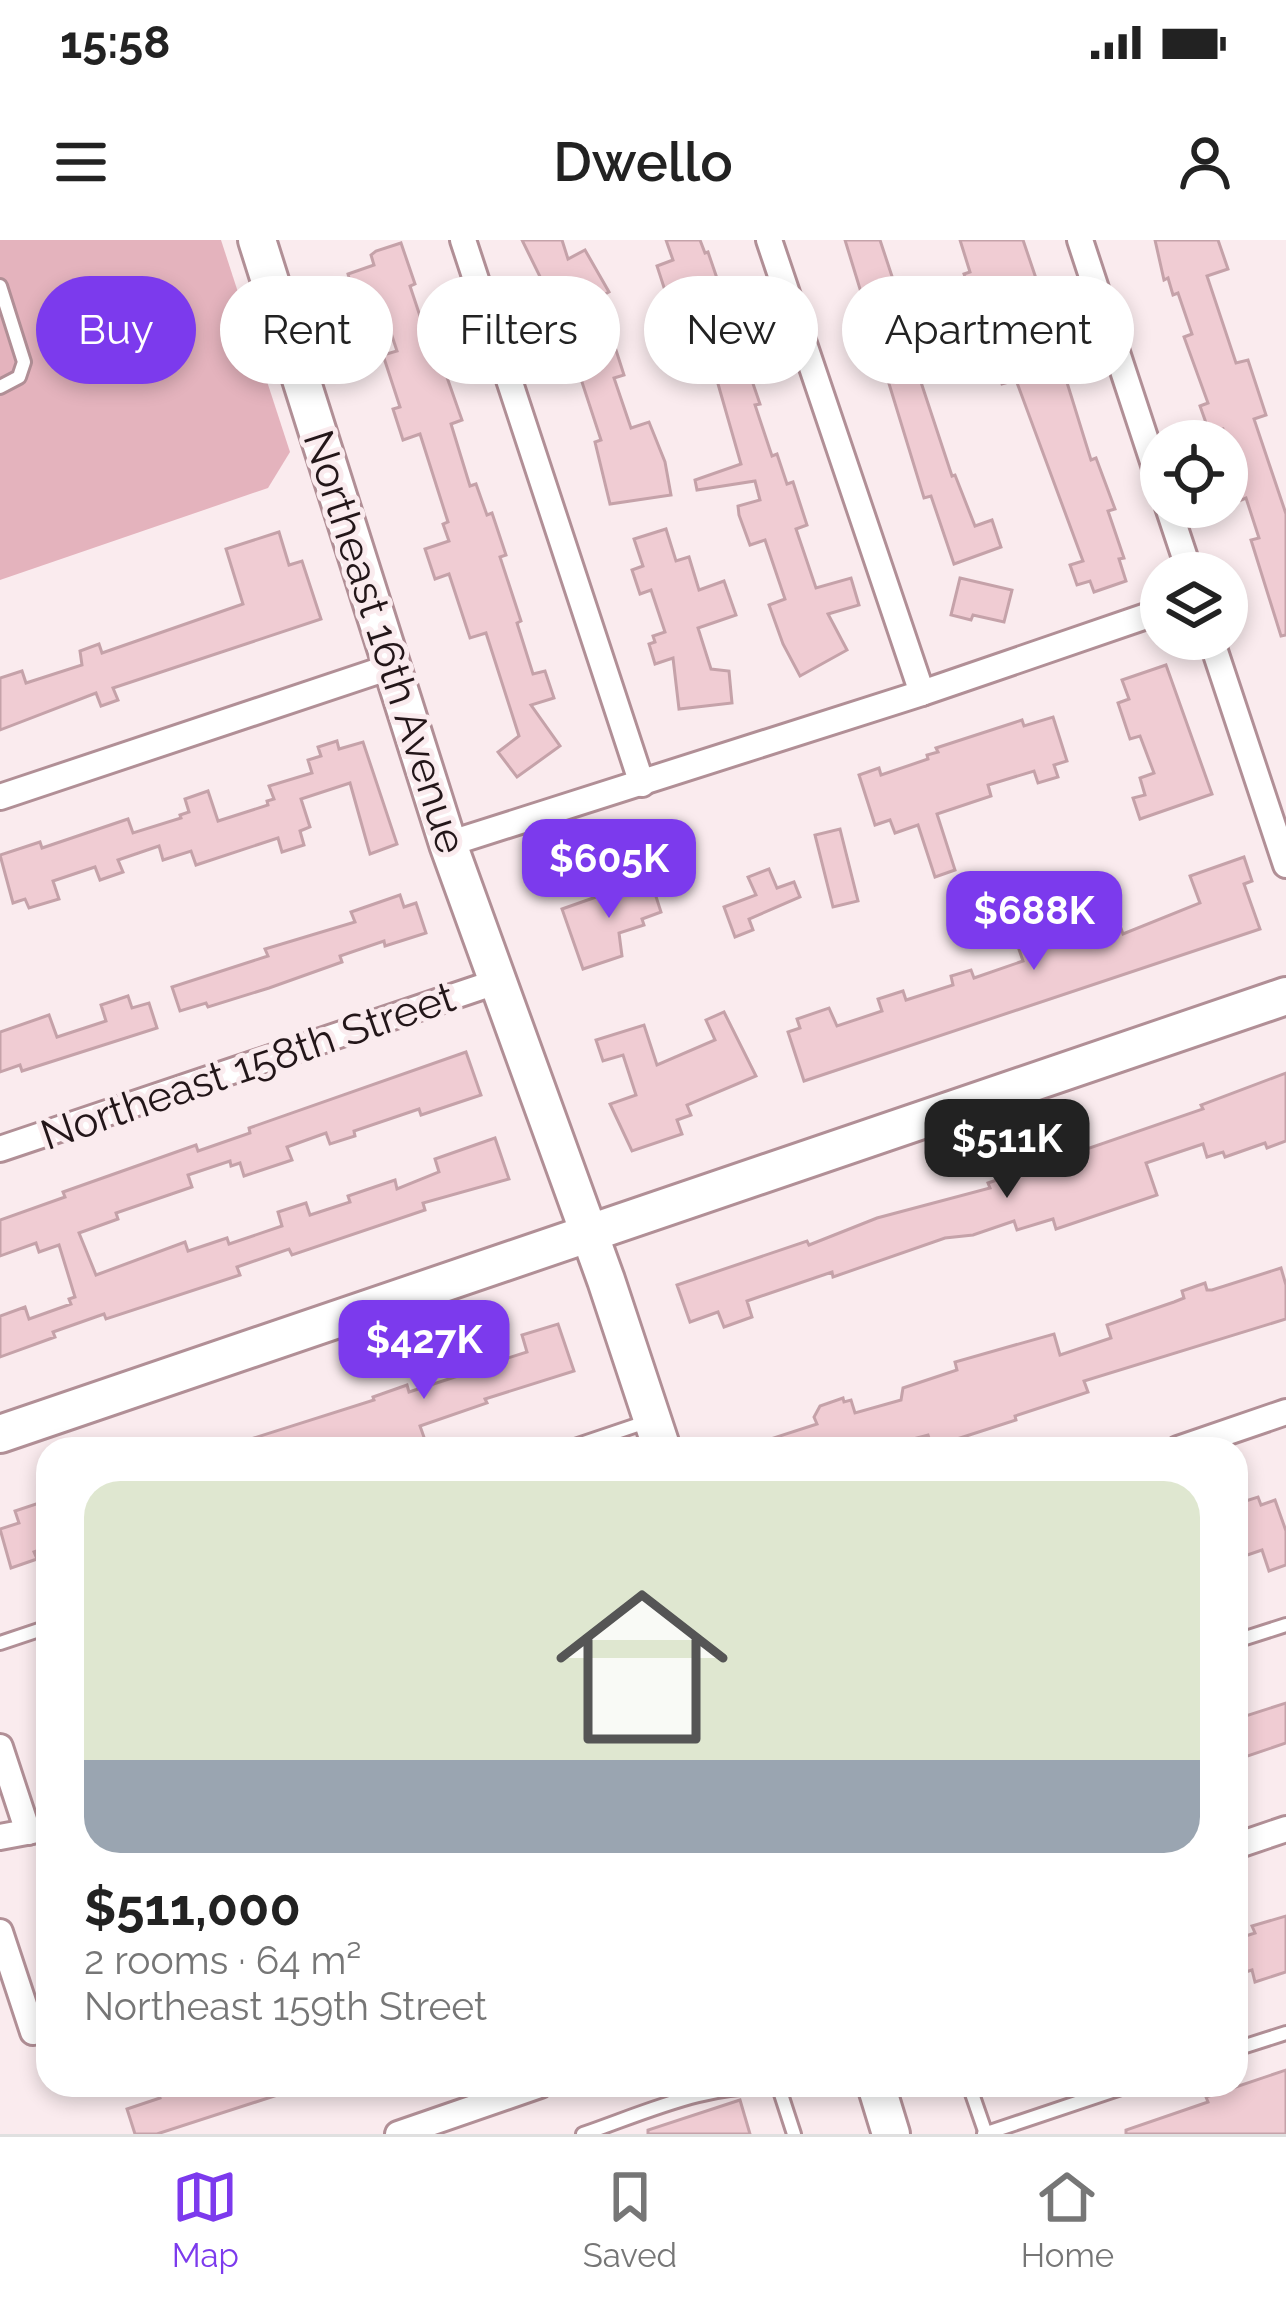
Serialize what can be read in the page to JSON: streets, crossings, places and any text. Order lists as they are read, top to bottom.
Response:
{
  "streets": {
    "street": ["Northeast 16th Avenue", "Northeast 158th Street"]
  },
  "crossings": [
    ["Northeast 16th Avenue", "Northeast 158th Street"]
  ],
  "page": {
    "status": "15:58",
    "header": "Dwello",
    "chip": [
      "Buy",
      "Rent",
      "Filters",
      "New",
      "Apartment"
    ],
    "price": [
      "$605K",
      "$688K",
      "$511K",
      "$427K"
    ],
    "list": [
      {
        "name": "$511,000",
        "note": "2 rooms · 64 m² · Northeast 159th Street"
      }
    ],
    "tabs": ["Map", "Saved", "Home"]
  }
}
